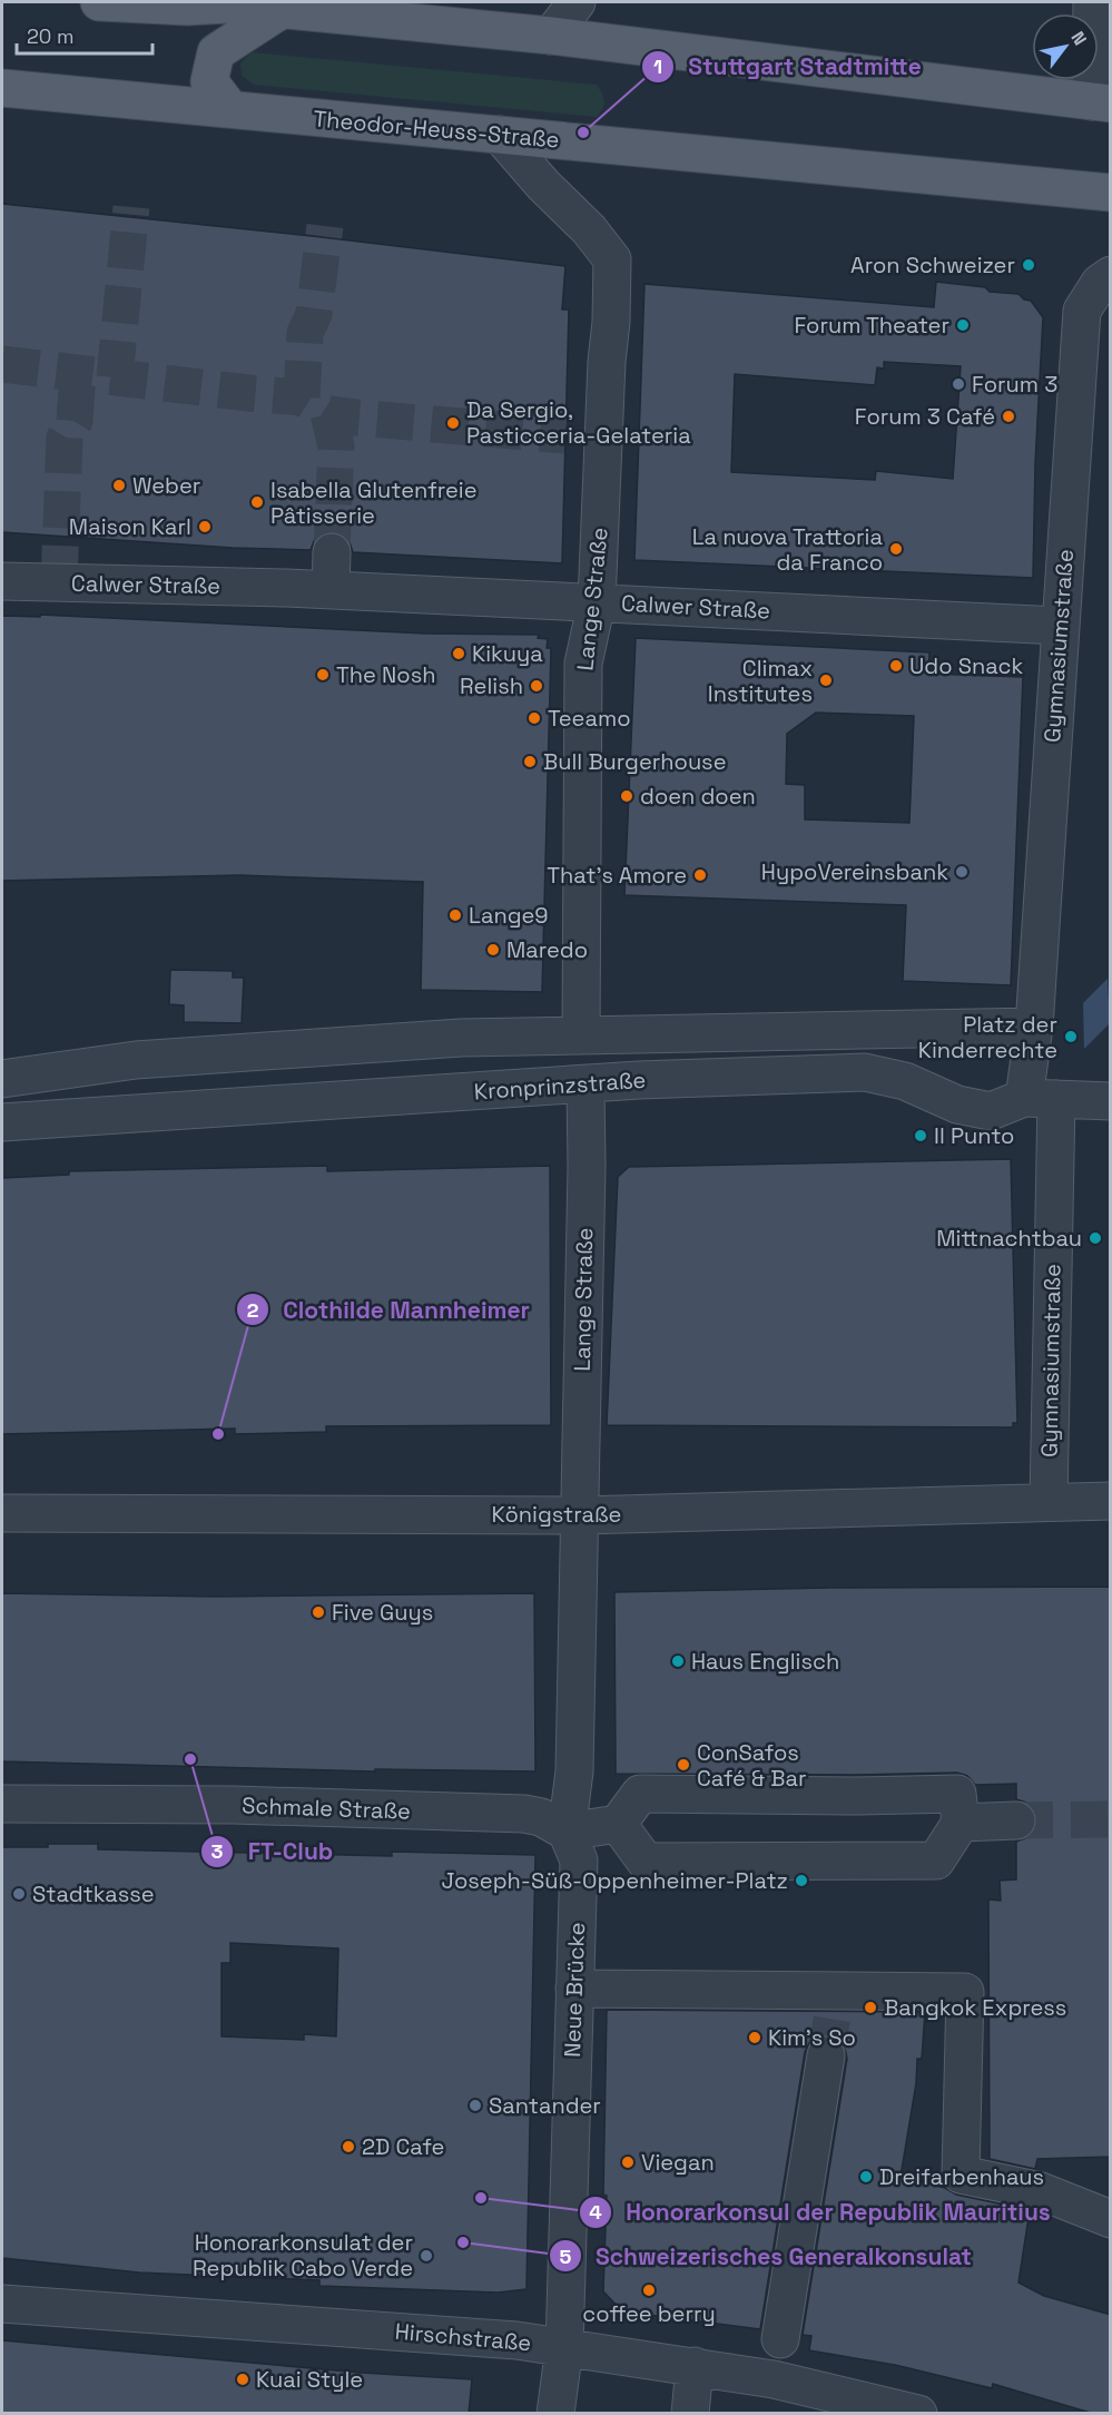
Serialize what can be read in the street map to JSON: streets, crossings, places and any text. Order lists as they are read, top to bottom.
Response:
{
  "streets": {
    "main road": ["Theodor-Heuss-Straße"],
    "street": [
      "Calwer Straße",
      "Lange Straße",
      "Gymnasiumstraße",
      "Kronprinzstraße",
      "Königstraße",
      "Schmale Straße",
      "Neue Brücke",
      "Hirschstraße"
    ]
  },
  "crossings": [
    ["Theodor-Heuss-Straße", "Lange Straße"],
    ["Calwer Straße", "Lange Straße"],
    ["Calwer Straße", "Gymnasiumstraße"],
    ["Lange Straße", "Kronprinzstraße"],
    ["Lange Straße", "Königstraße"],
    ["Lange Straße", "Neue Brücke"],
    ["Gymnasiumstraße", "Kronprinzstraße"],
    ["Gymnasiumstraße", "Königstraße"],
    ["Königstraße", "Neue Brücke"],
    ["Schmale Straße", "Neue Brücke"],
    ["Neue Brücke", "Hirschstraße"]
  ],
  "places": [
    "Stuttgart Stadtmitte",
    "Aron Schweizer",
    "Forum Theater",
    "Forum 3",
    "Forum 3 Café",
    "Da Sergio, Pasticceria-Gelateria",
    "Weber",
    "Isabella Glutenfreie Pâtisserie",
    "Maison Karl",
    "La nuova Trattoria da Franco",
    "Kikuya",
    "Udo Snack",
    "The Nosh",
    "Climax Institutes",
    "Relish",
    "Teeamo",
    "Bull Burgerhouse",
    "doen doen",
    "HypoVereinsbank",
    "That's Amore",
    "Lange9",
    "Maredo",
    "Platz der Kinderrechte",
    "Il Punto",
    "Mittnachtbau",
    "Clothilde Mannheimer",
    "Five Guys",
    "Haus Englisch",
    "FT-Club",
    "ConSafos Café & Bar",
    "Joseph-Süß-Oppenheimer-Platz",
    "Stadtkasse",
    "Bangkok Express",
    "Kim's So",
    "Santander",
    "2D Cafe",
    "Viegan",
    "Dreifarbenhaus",
    "Honorarkonsul der Republik Mauritius",
    "Schweizerisches Generalkonsulat",
    "Honorarkonsulat der Republik Cabo Verde",
    "coffee berry",
    "Kuai Style"
  ],
  "scale_bar": "20 m",
  "north": "top right"
}
